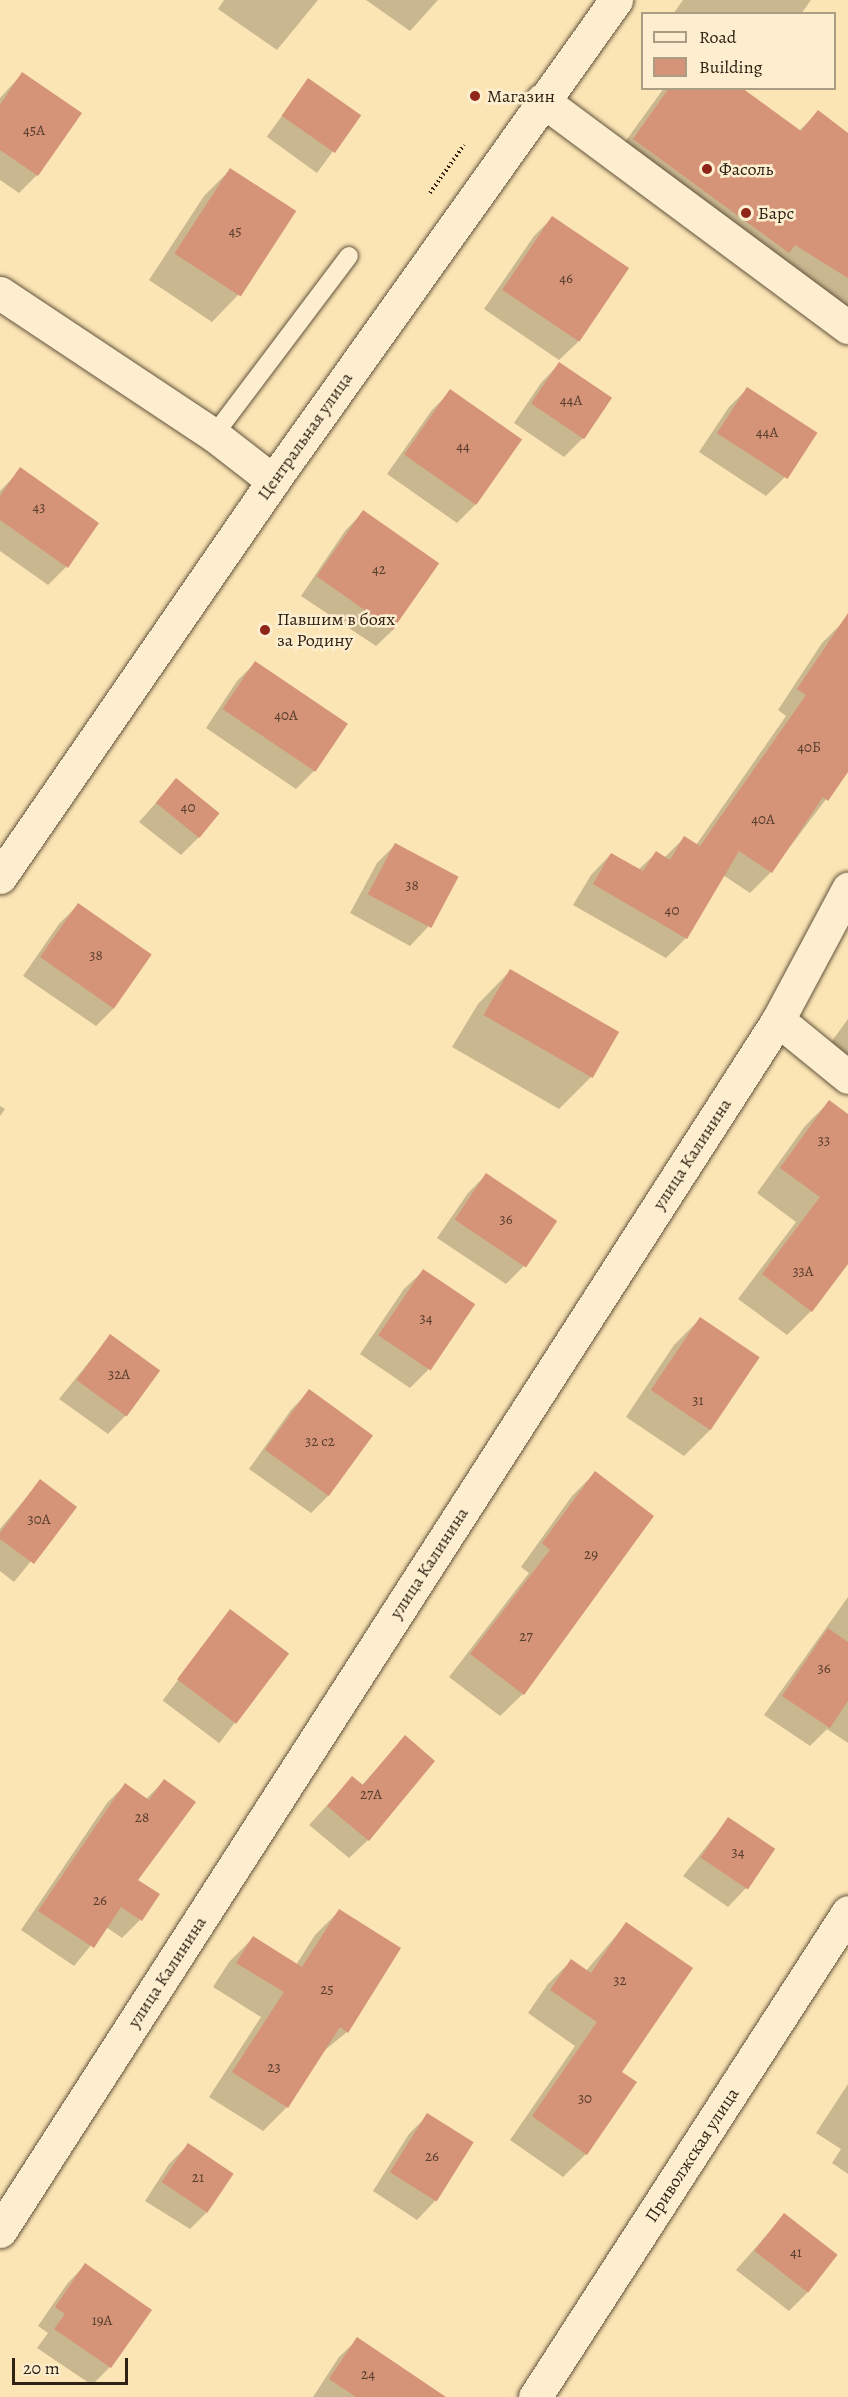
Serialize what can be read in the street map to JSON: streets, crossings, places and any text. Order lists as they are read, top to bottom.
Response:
{
  "streets": {
    "street": ["Центральная улица", "улица Калинина", "Приволжская улица"]
  },
  "places": [
    "Магазин",
    "Фасоль",
    "Барс",
    "Павшим в боях за Родину"
  ],
  "house_numbers": [
    "45А",
    "45",
    "46",
    "44А",
    "44А",
    "44",
    "43",
    "42",
    "40А",
    "40Б",
    "40",
    "40А",
    "38",
    "40",
    "38",
    "33",
    "36",
    "33А",
    "34",
    "32А",
    "31",
    "32 с2",
    "30А",
    "29",
    "27",
    "36",
    "27А",
    "28",
    "34",
    "26",
    "32",
    "25",
    "23",
    "30",
    "26",
    "21",
    "41",
    "19А",
    "24"
  ],
  "legend": ["Road", "Building"],
  "scale_bar": "20 m"
}
